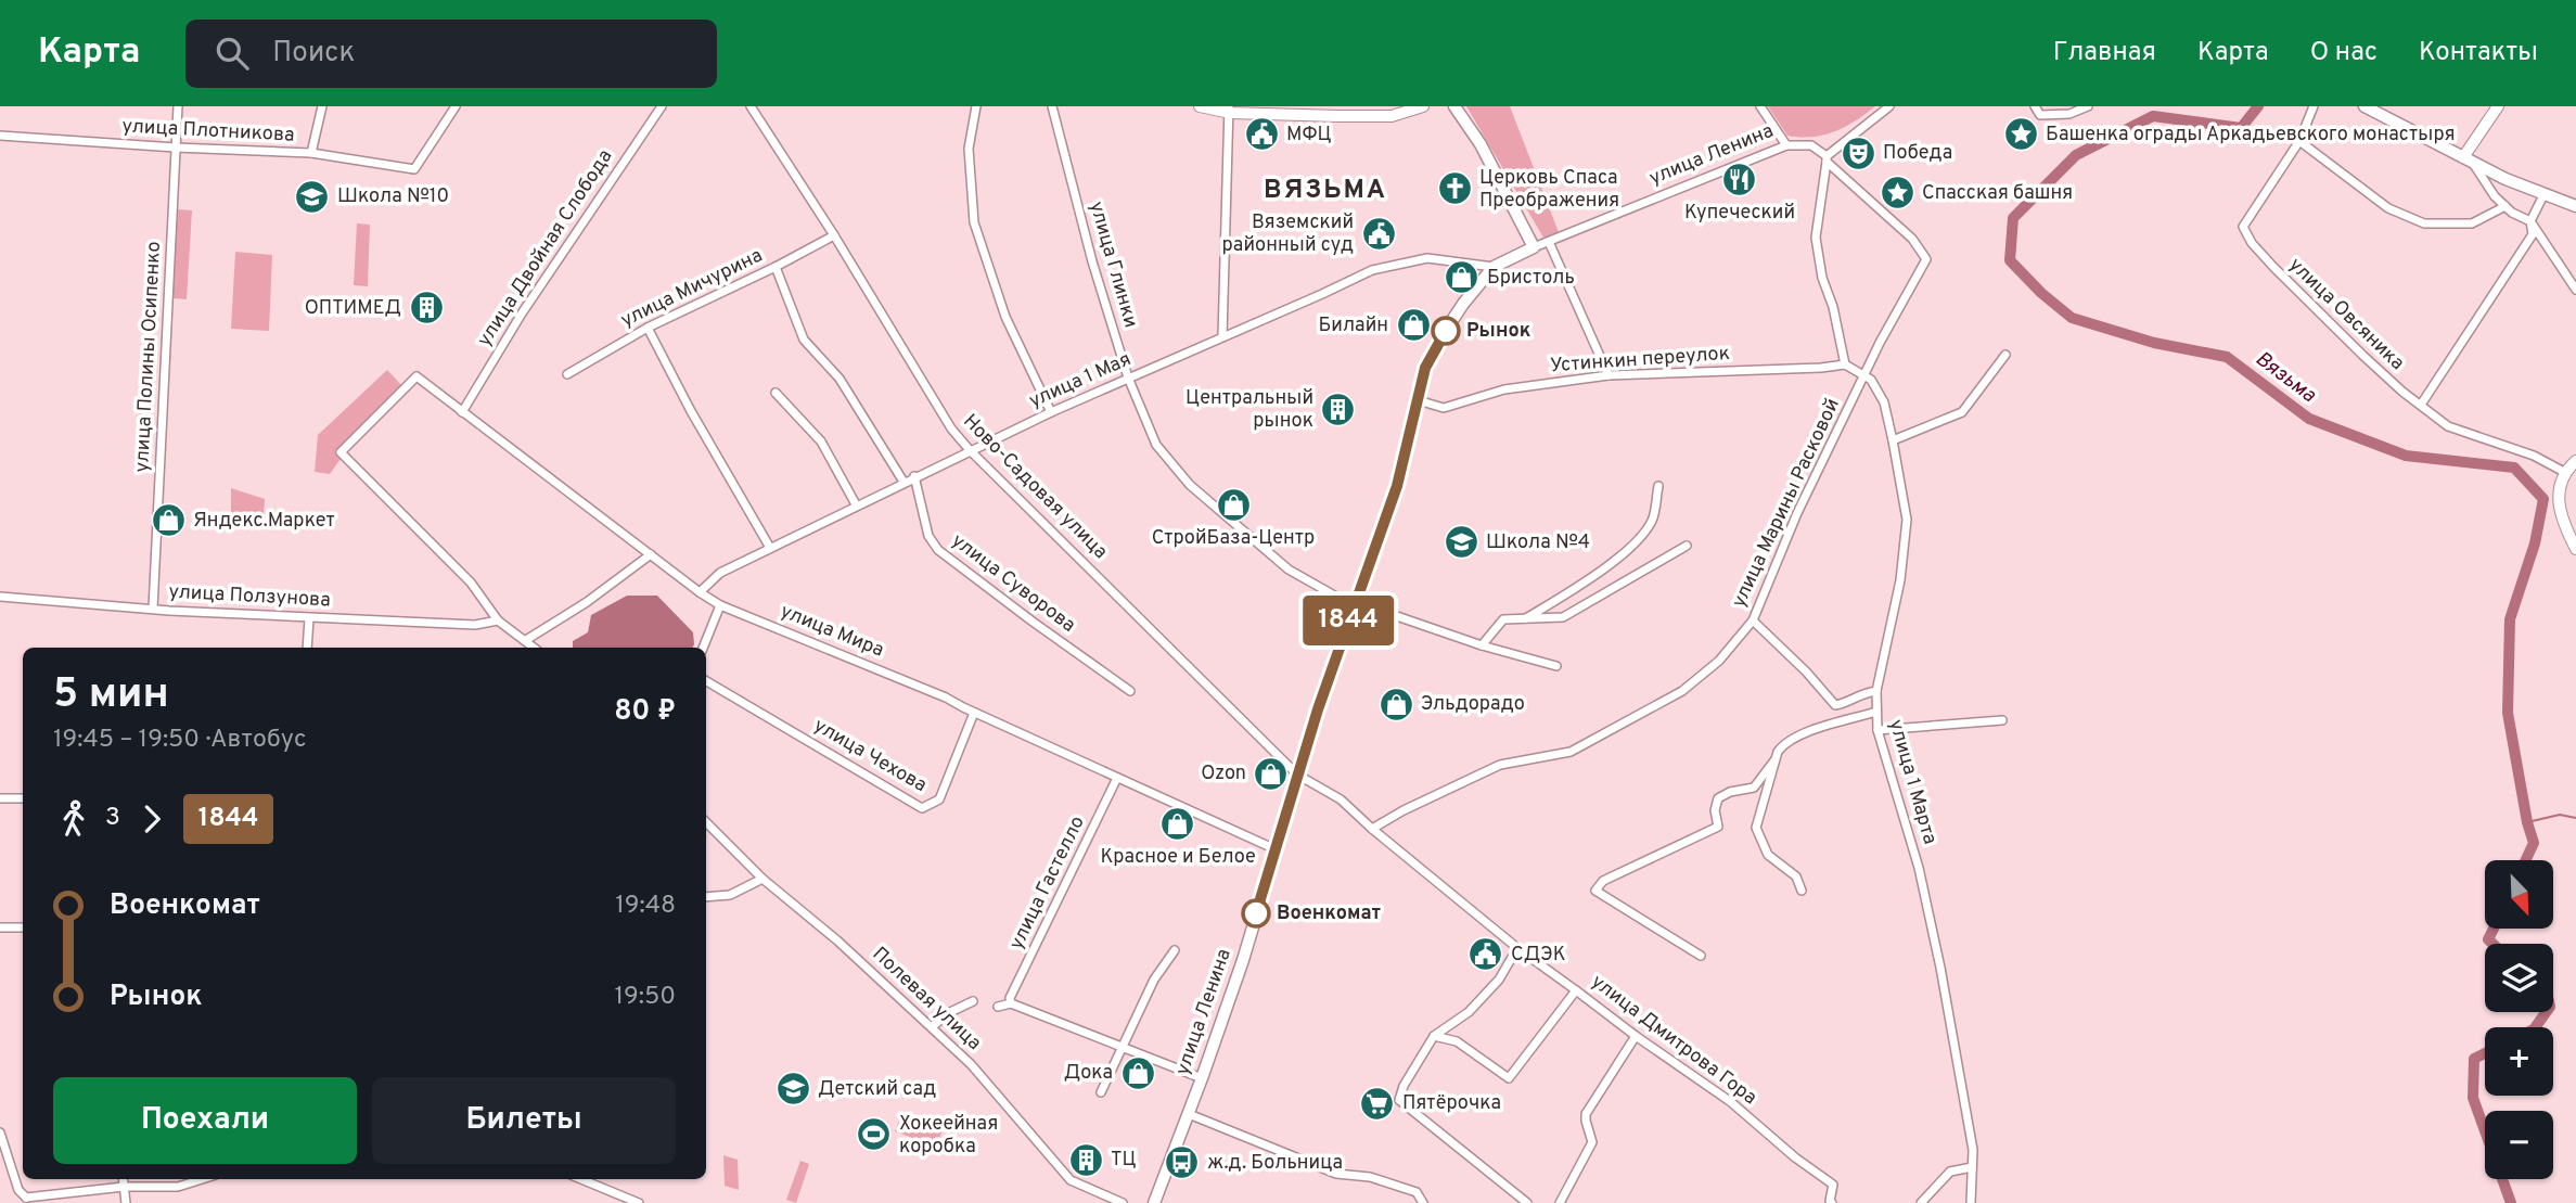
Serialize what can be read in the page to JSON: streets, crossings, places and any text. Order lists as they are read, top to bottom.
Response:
{
  "streets": {
    "main road": ["улица Ленина"],
    "street": [
      "улица Плотникова",
      "улица Двойная Слобода",
      "улица Глинки",
      "улица Мичурина",
      "улица Овсяника",
      "улица Полины Осипенко",
      "Устинкин переулок",
      "улица 1 Мая",
      "Ново-Садовая улица",
      "улица Марины Расковой",
      "улица Суворова",
      "улица Ползунова",
      "улица Мира",
      "улица Чехова",
      "улица 1 Марта",
      "улица Гастелло",
      "Полевая улица",
      "улица Дмитрова Гора"
    ]
  },
  "crossings": [
    ["улица Плотникова", "улица Полины Осипенко"],
    ["улица Ленина", "улица Глинки"],
    ["улица Ленина", "Устинкин переулок"],
    ["улица Ленина", "улица 1 Мая"],
    ["улица Ленина", "Ново-Садовая улица"],
    ["улица Ленина", "улица Марины Расковой"],
    ["улица Ленина", "улица Мира"],
    ["улица Ленина", "улица Дмитрова Гора"],
    ["улица Двойная Слобода", "улица Мира"],
    ["улица Глинки", "улица 1 Мая"],
    ["улица Мичурина", "Ново-Садовая улица"],
    ["улица Полины Осипенко", "улица Ползунова"],
    ["улица 1 Мая", "Ново-Садовая улица"],
    ["улица 1 Мая", "улица Суворова"],
    ["улица 1 Мая", "улица Мира"],
    ["Ново-Садовая улица", "улица Дмитрова Гора"],
    ["улица Марины Расковой", "улица 1 Марта"],
    ["улица Марины Расковой", "улица Дмитрова Гора"],
    ["улица Ползунова", "улица Мира"],
    ["улица Мира", "улица Чехова"],
    ["улица Мира", "улица Гастелло"]
  ],
  "districts": ["ВЯЗЬМА"],
  "water": ["Вязьма"],
  "places": {
    "public building": ["МФЦ", "Вяземский районный суд", "СДЭК"],
    "place": ["Башенка ограды Аркадьевского монастыря", "Спасская башня"],
    "theatre": ["Победа"],
    "restaurant": ["Купеческий"],
    "church": ["Церковь Спаса Преображения"],
    "school or university": ["Школа №10", "Школа №4", "Детский сад"],
    "shop": [
      "Бристоль",
      "Билайн",
      "СтройБаза-Центр",
      "Яндекс.Маркет",
      "Эльдорадо",
      "Ozon",
      "Красное и Белое",
      "Дока"
    ],
    "building": ["ОПТИМЕД", "Центральный рынок", "ТЦ"],
    "other": ["Рынок", "Военкомат"],
    "supermarket": ["Пятёрочка"],
    "sports": ["Хокеейная коробка"],
    "bus stop": ["ж.д. Больница"]
  },
  "lines": ["bus line 1844"],
  "north": "bottom right",
  "page": {
    "header": "Карта",
    "search": "Поиск",
    "nav": [
      "Главная",
      "Карта",
      "О нас",
      "Контакты"
    ],
    "on_map": "1844",
    "heading": ["5 мин", "19:45 – 19:50 · Автобус", "80 ₽"],
    "legs": ["3", "1844"],
    "map_buttons": ["+", "−"],
    "list": [
      {
        "name": "Военкомат",
        "value": "19:48"
      },
      {
        "name": "Рынок",
        "value": "19:50"
      }
    ],
    "buttons": ["Поехали", "Билеты"]
  }
}
